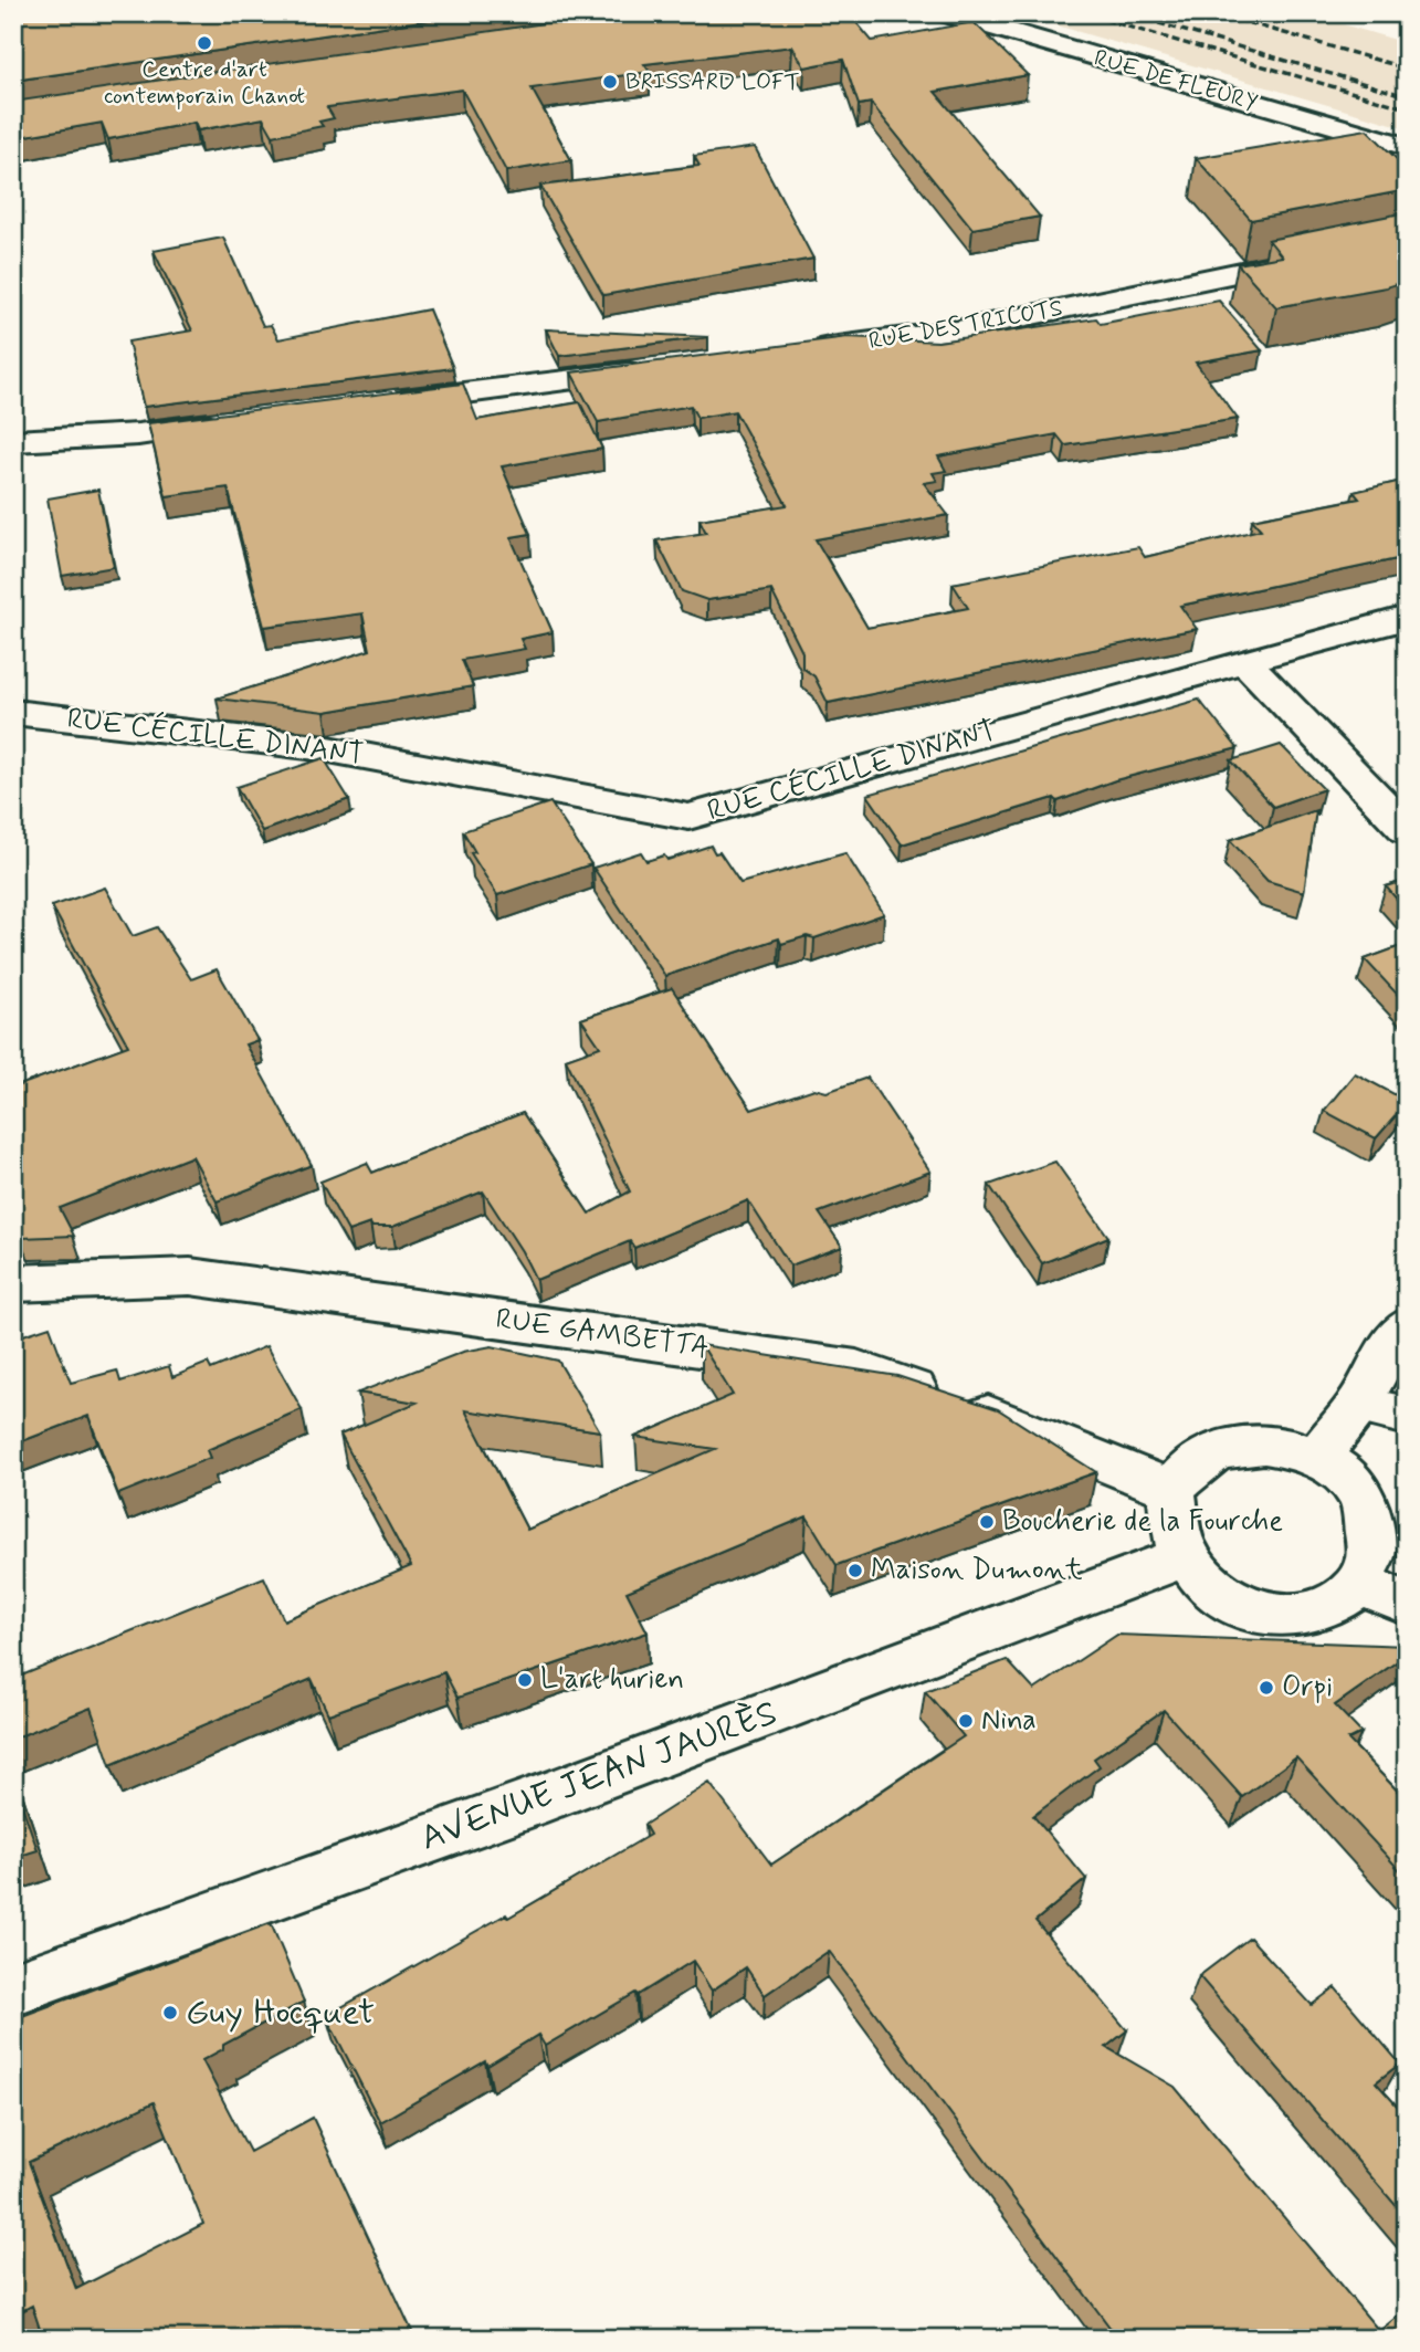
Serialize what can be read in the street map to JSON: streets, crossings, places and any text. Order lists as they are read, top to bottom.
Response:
{
  "streets": {
    "street": [
      "RUE DE FLEURY",
      "RUE DES TRICOTS",
      "RUE CÉCILLE DINANT",
      "RUE GAMBETTA",
      "AVENUE JEAN JAURÈS"
    ]
  },
  "crossings": [
    ["RUE GAMBETTA", "AVENUE JEAN JAURÈS"]
  ],
  "places": [
    "Centre d'art contemporain Chanot",
    "BRISSARD LOFT",
    "Boucherie de la Fourche",
    "Maison Dumont",
    "L'art hurien",
    "Orpi",
    "Nina",
    "Guy Hocquet"
  ]
}
